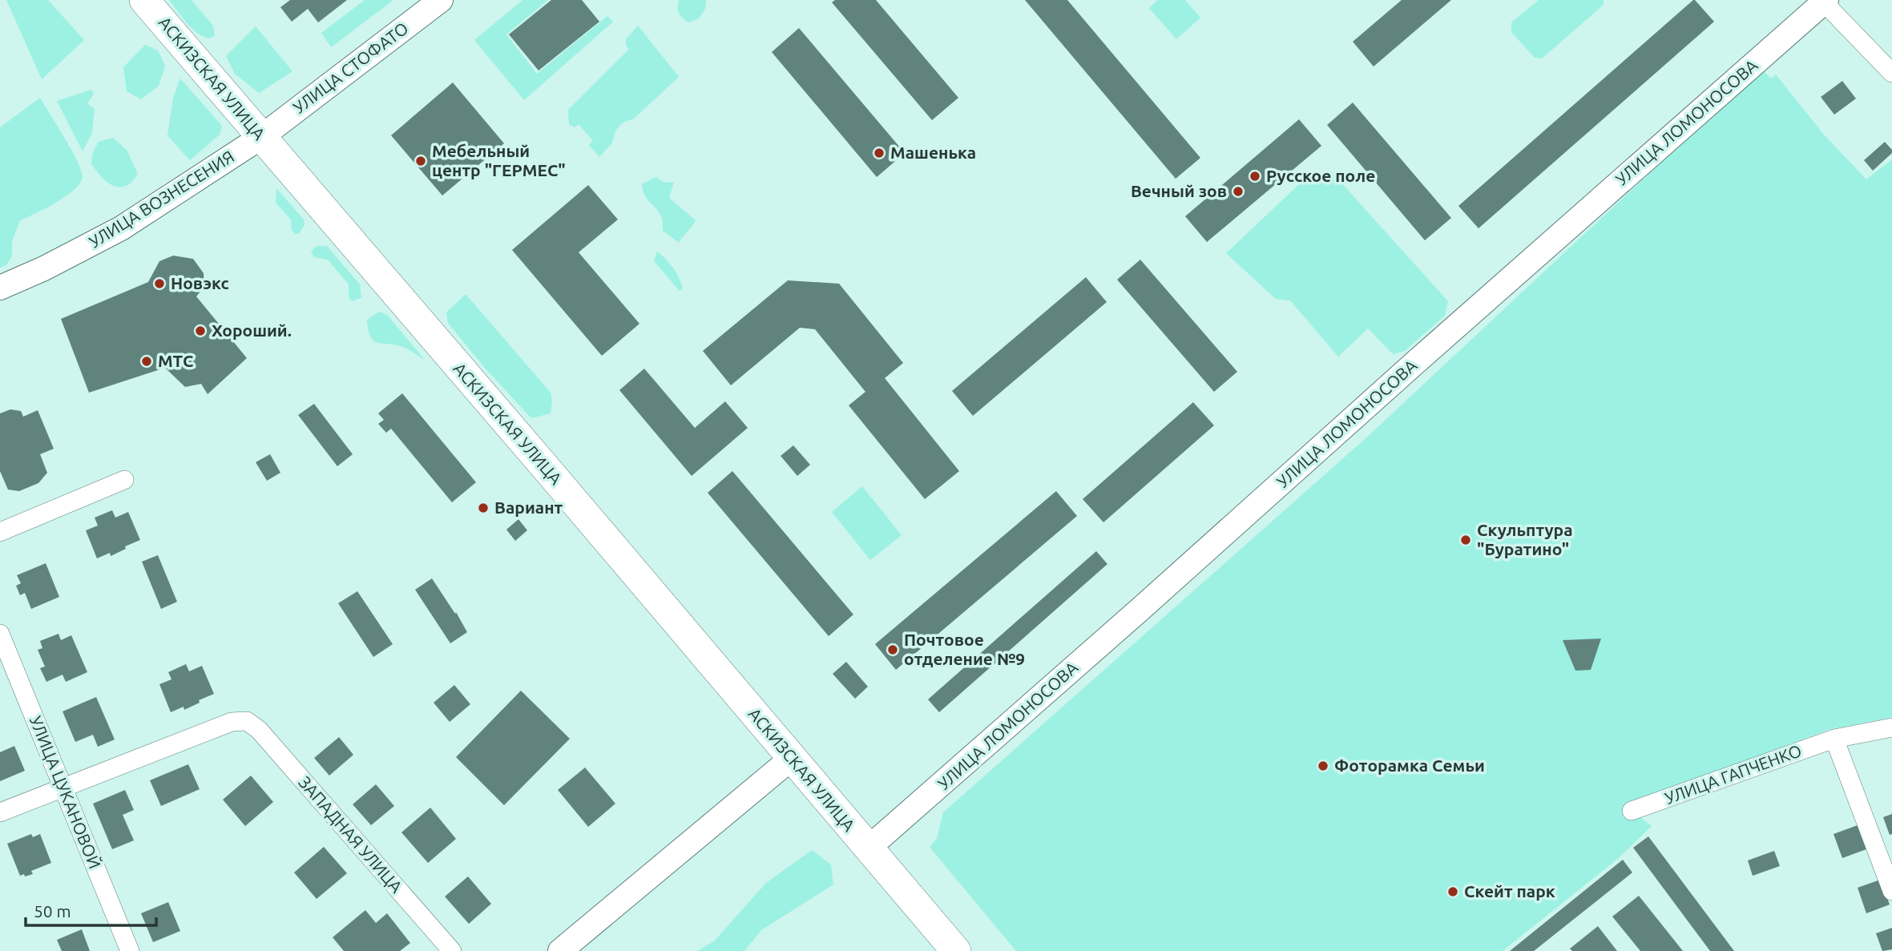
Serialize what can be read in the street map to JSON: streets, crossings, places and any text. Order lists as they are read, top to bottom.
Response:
{
  "streets": {
    "main road": ["АСКИЗСКАЯ УЛИЦА"],
    "street": [
      "УЛИЦА СТОФАТО",
      "УЛИЦА ЛОМОНОСОВА",
      "УЛИЦА ВОЗНЕСЕНИЯ",
      "УЛИЦА ГАПЧЕНКО",
      "УЛИЦА ЦУКАНОВОЙ",
      "ЗАПАДНАЯ УЛИЦА"
    ]
  },
  "crossings": [
    ["УЛИЦА СТОФАТО", "АСКИЗСКАЯ УЛИЦА"],
    ["УЛИЦА СТОФАТО", "УЛИЦА ВОЗНЕСЕНИЯ"],
    ["АСКИЗСКАЯ УЛИЦА", "УЛИЦА ЛОМОНОСОВА"],
    ["АСКИЗСКАЯ УЛИЦА", "УЛИЦА ВОЗНЕСЕНИЯ"],
    ["УЛИЦА ЦУКАНОВОЙ", "ЗАПАДНАЯ УЛИЦА"]
  ],
  "places": [
    "Машенька",
    "Мебельный центр \"ГЕРМЕС\"",
    "Русское поле",
    "Вечный зов",
    "Новэкс",
    "Хороший.",
    "МТС",
    "Вариант",
    "Скульптура \"Буратино\"",
    "Почтовое отделение №9",
    "Фоторамка Семьи",
    "Скейт парк"
  ],
  "scale_bar": "50 m"
}
